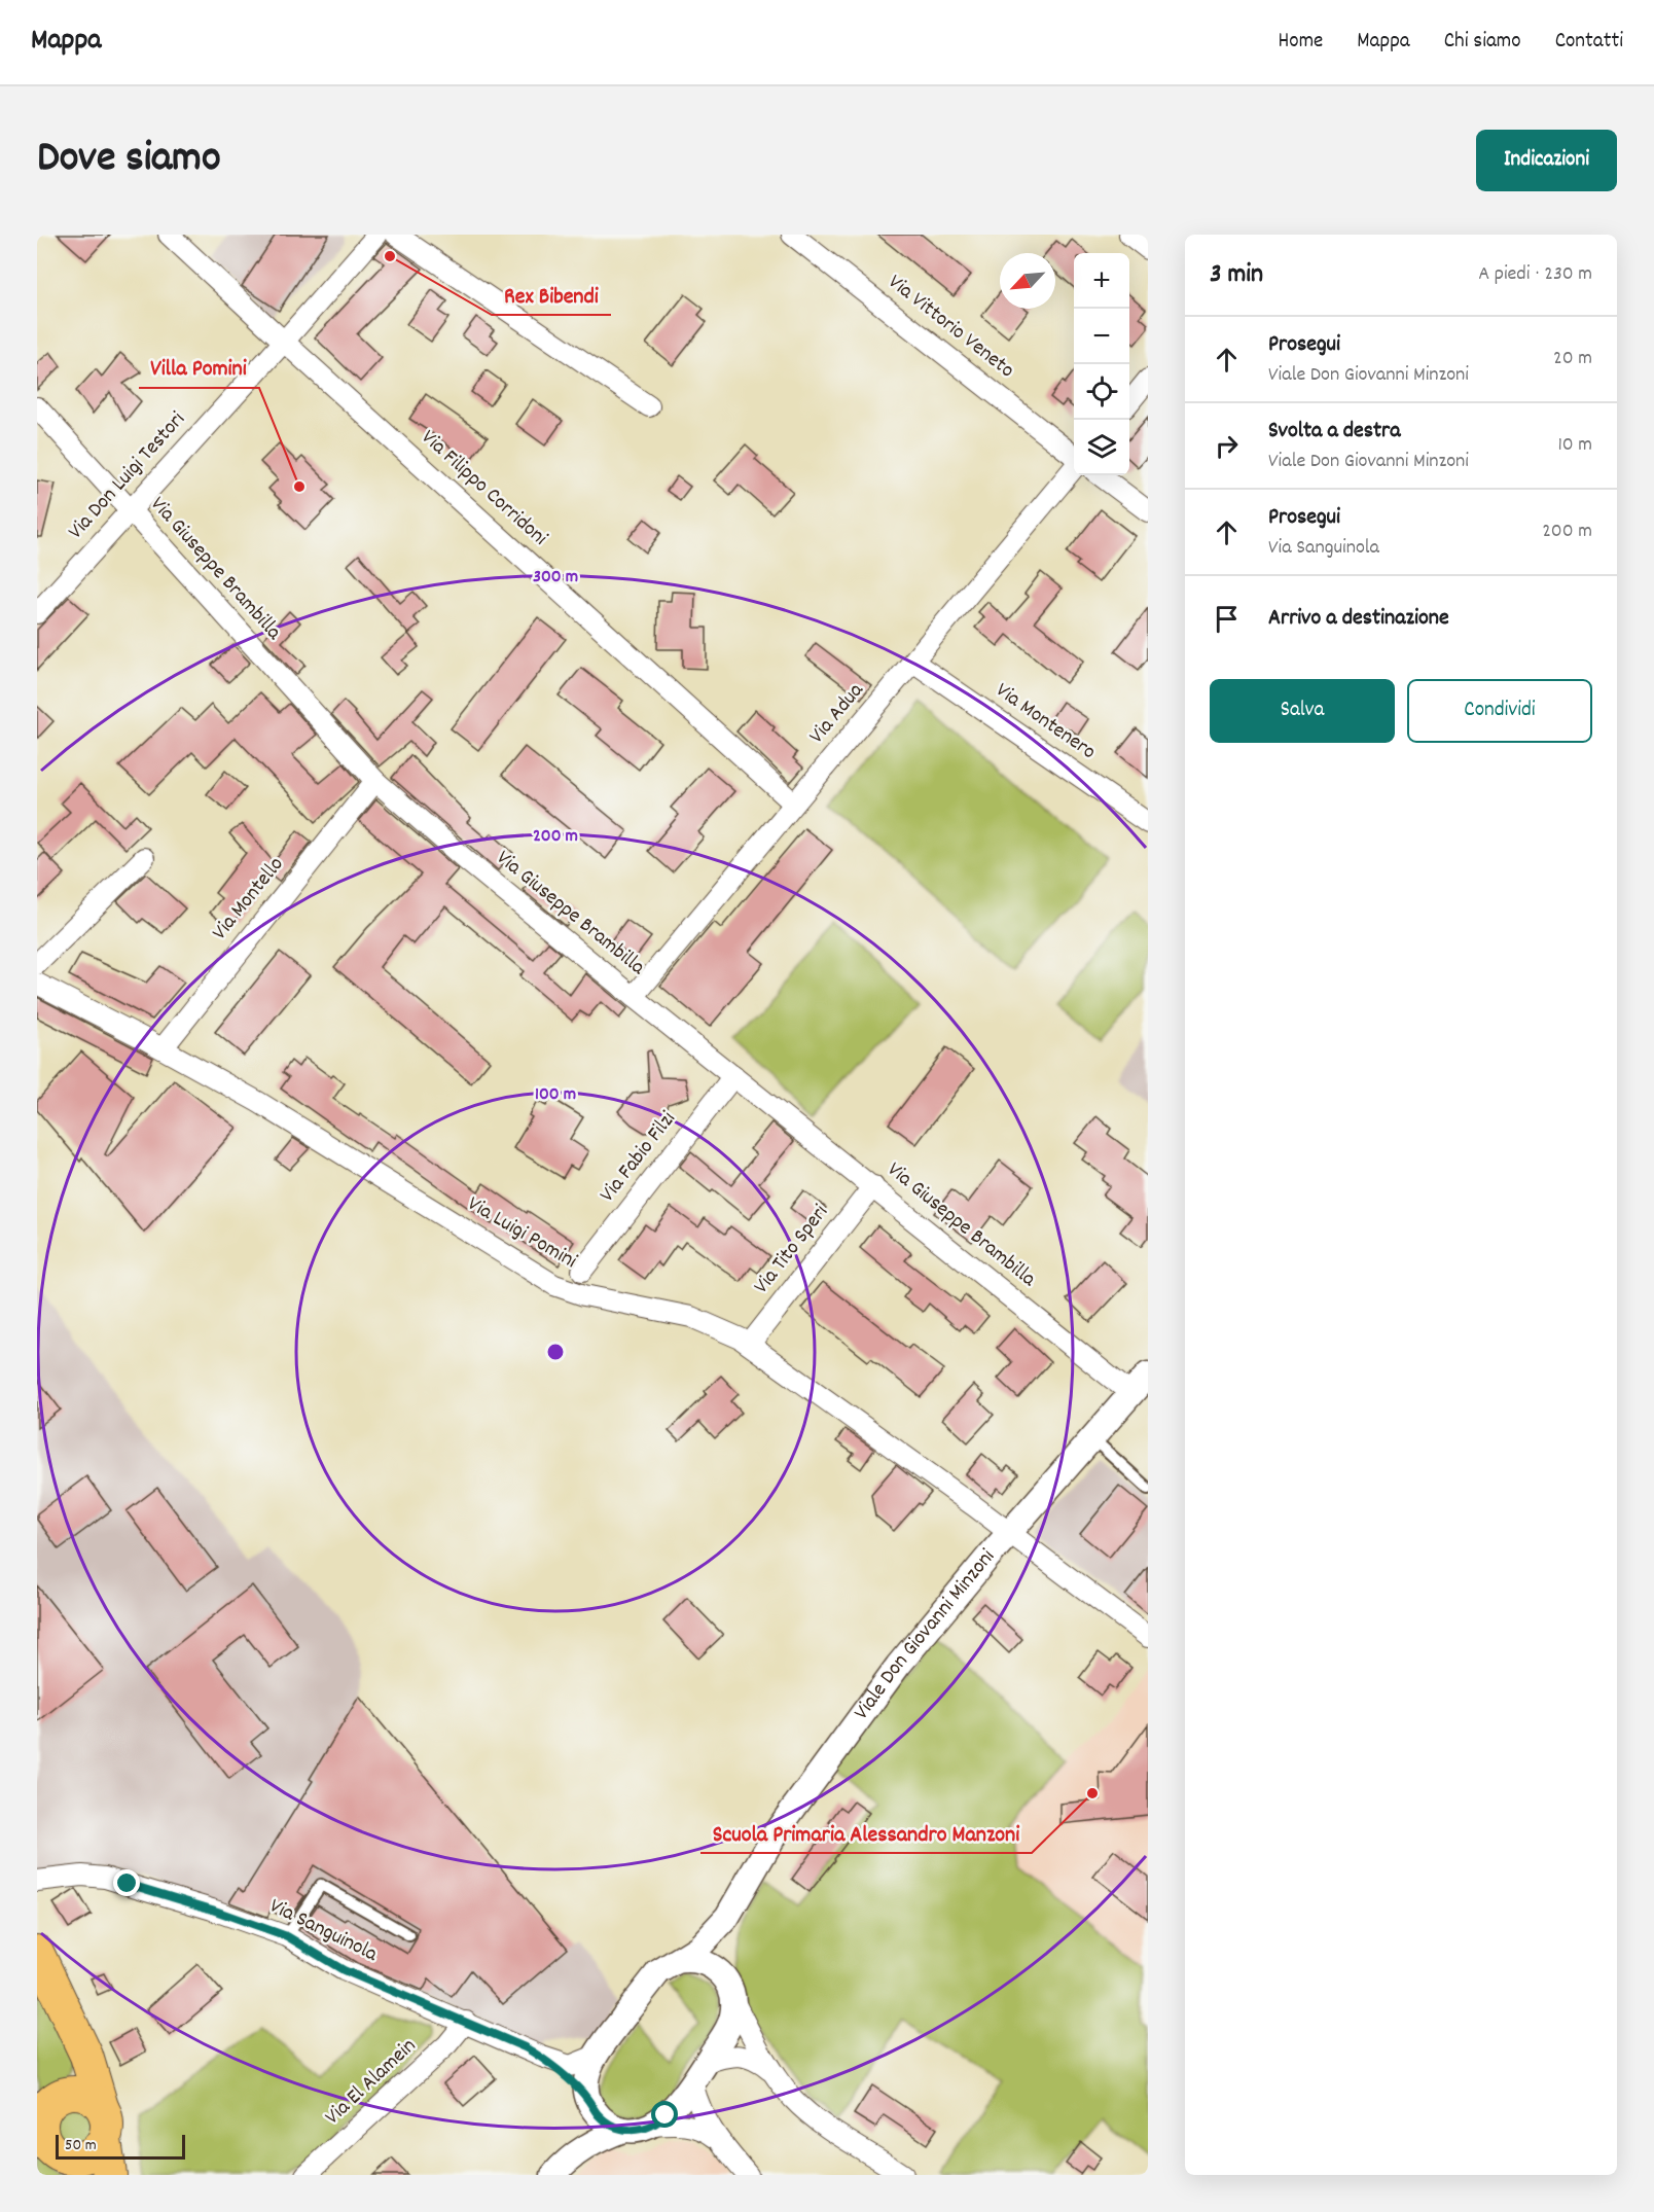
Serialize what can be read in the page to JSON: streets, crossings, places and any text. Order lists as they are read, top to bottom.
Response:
{
  "streets": {
    "street": [
      "Via Vittorio Veneto",
      "Via Don Luigi Testori",
      "Via Filippo Corridoni",
      "Via Giuseppe Brambilla",
      "Via Adua",
      "Via Montenero",
      "Via Montello",
      "Via Fabio Filzi",
      "Via Luigi Pomini",
      "Via Tito Speri",
      "Viale Don Giovanni Minzoni",
      "Via Sanguinola",
      "Via El Alamein"
    ]
  },
  "crossings": [
    ["Via Don Luigi Testori", "Via Filippo Corridoni"],
    ["Via Don Luigi Testori", "Via Giuseppe Brambilla"],
    ["Via Filippo Corridoni", "Via Adua"],
    ["Via Giuseppe Brambilla", "Via Adua"],
    ["Via Giuseppe Brambilla", "Via Montello"],
    ["Via Giuseppe Brambilla", "Via Fabio Filzi"],
    ["Via Giuseppe Brambilla", "Via Tito Speri"],
    ["Via Giuseppe Brambilla", "Viale Don Giovanni Minzoni"],
    ["Via Adua", "Via Montenero"],
    ["Via Montello", "Via Luigi Pomini"],
    ["Via Luigi Pomini", "Via Tito Speri"],
    ["Via Luigi Pomini", "Viale Don Giovanni Minzoni"],
    ["Viale Don Giovanni Minzoni", "Via Sanguinola"],
    ["Via Sanguinola", "Via El Alamein"]
  ],
  "places": ["Rex Bibendi", "Villa Pomini", "Scuola Primaria Alessandro Manzoni"],
  "scale_bar": "50 m",
  "north": "bottom left",
  "page": {
    "header": "Mappa",
    "nav": [
      "Home",
      "Mappa",
      "Chi siamo",
      "Contatti"
    ],
    "title": "Dove siamo",
    "buttons": [
      "Indicazioni",
      ["Salva", "Condividi"]
    ],
    "heading": ["3 min", "A piedi · 230 m"],
    "map_buttons": ["+", "−"],
    "list": [
      ["Prosegui", "Viale Don Giovanni Minzoni", "20 m"],
      ["Svolta a destra", "Viale Don Giovanni Minzoni", "10 m"],
      ["Prosegui", "Via Sanguinola", "200 m"],
      "Arrivo a destinazione"
    ],
    "scale": "50 m"
  },
  "rings": ["300 m", "200 m", "100 m"]
}
